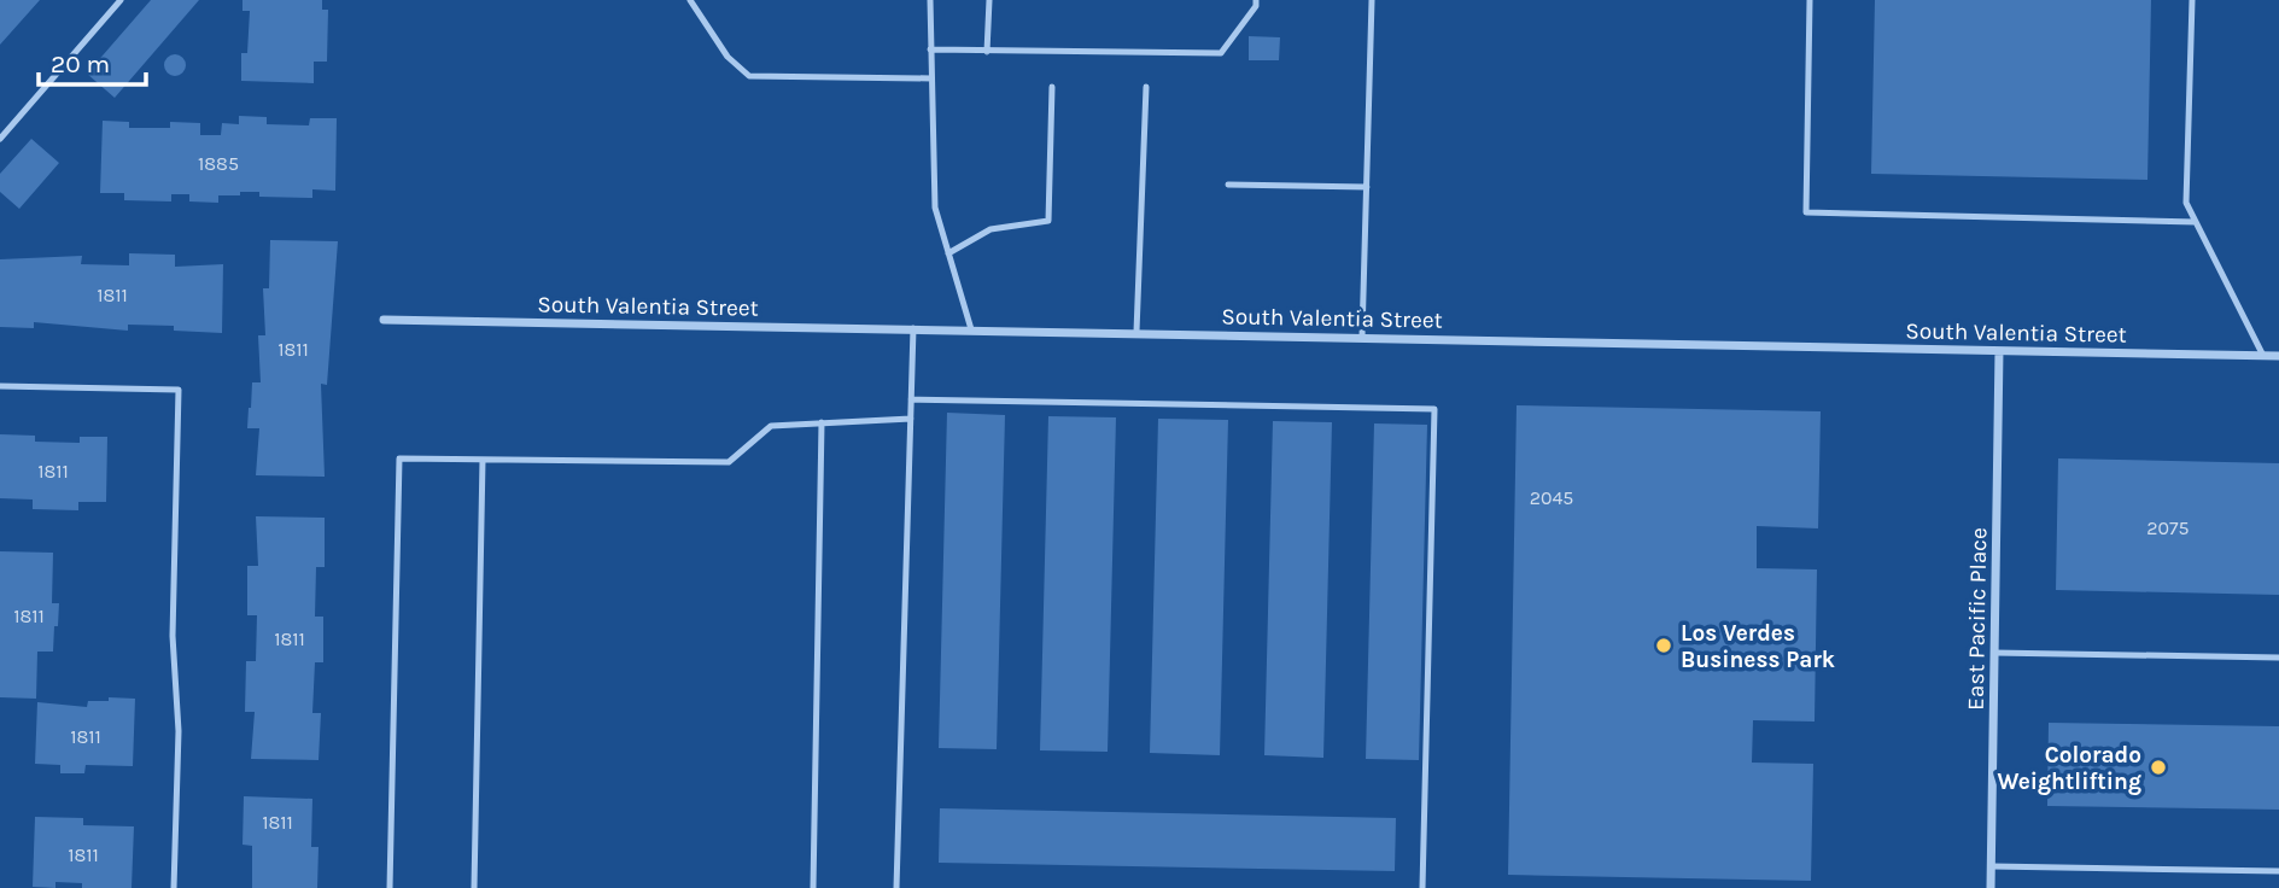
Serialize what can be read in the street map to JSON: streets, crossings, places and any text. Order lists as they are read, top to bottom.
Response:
{
  "streets": {
    "street": ["South Valentia Street", "East Pacific Place"]
  },
  "crossings": [
    ["South Valentia Street", "East Pacific Place"]
  ],
  "places": ["Los Verdes Business Park", "Colorado Weightlifting"],
  "house_numbers": [
    "1885",
    "1811",
    "1811",
    "1811",
    "2045",
    "2075",
    "1811",
    "1811",
    "1811",
    "1811",
    "1811"
  ],
  "scale_bar": "20 m"
}
